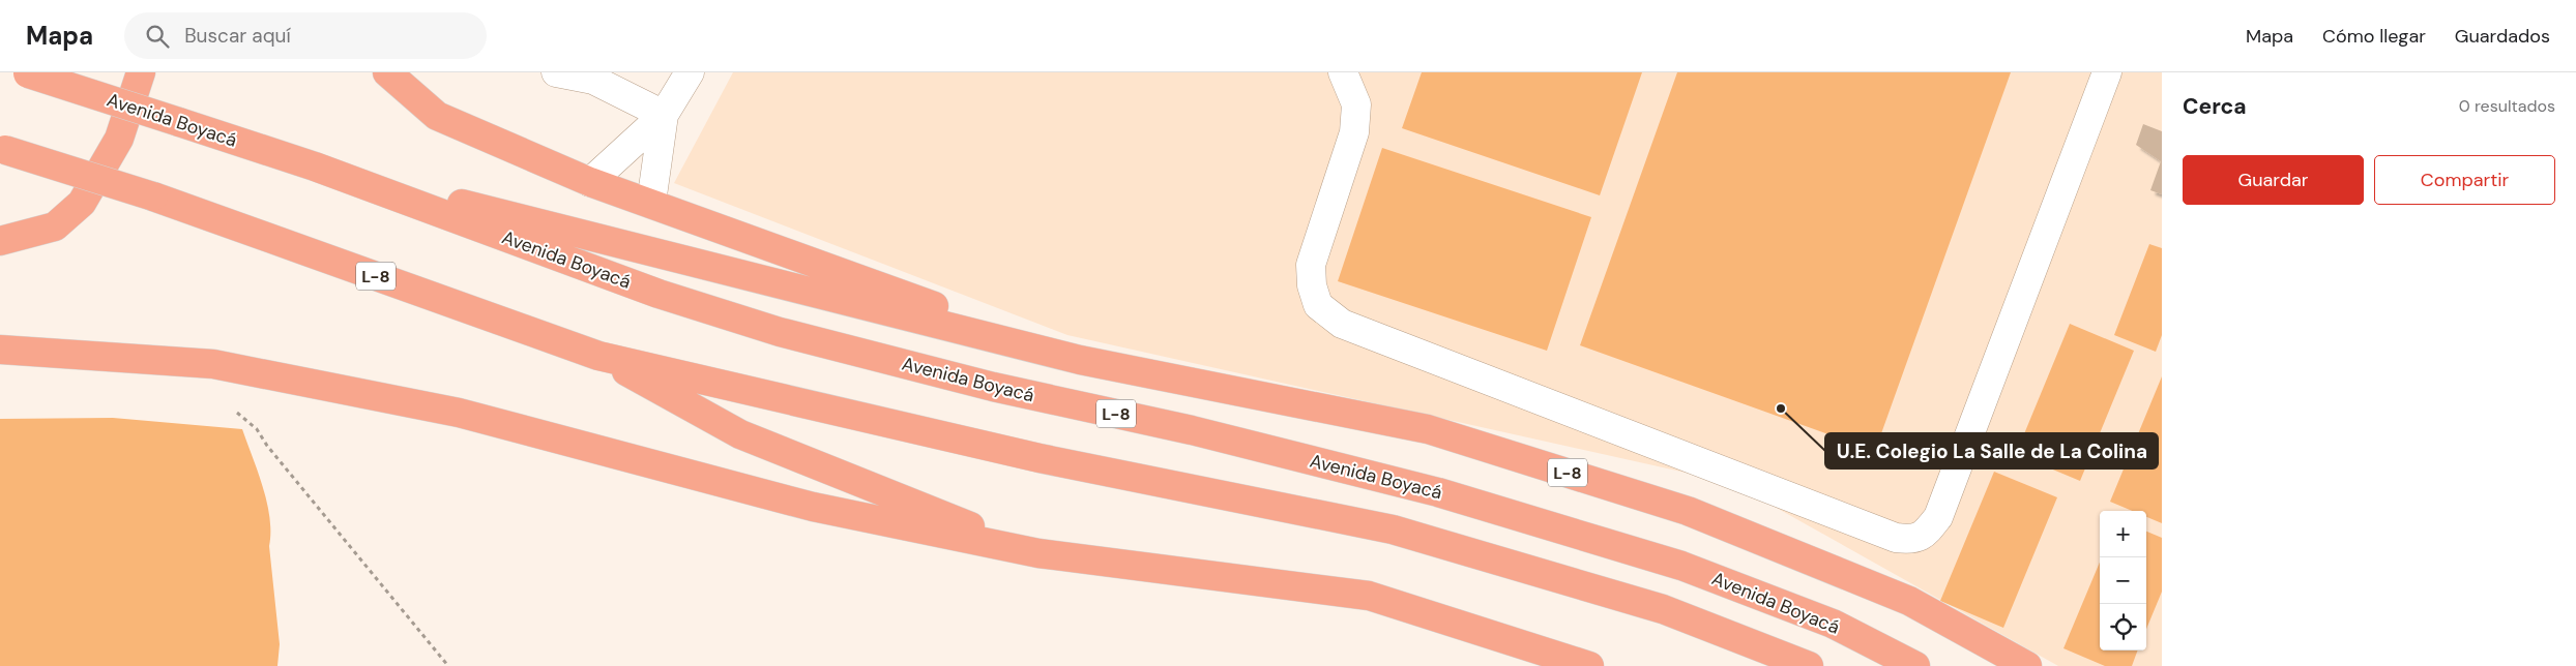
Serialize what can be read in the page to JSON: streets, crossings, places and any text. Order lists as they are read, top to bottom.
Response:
{
  "streets": {
    "highway": ["Avenida Boyacá", "L-8"]
  },
  "places": ["U.E. Colegio La Salle de La Colina"],
  "page": {
    "header": "Mapa",
    "search": "Buscar aquí",
    "nav": ["Mapa", "Cómo llegar", "Guardados"],
    "heading": ["Cerca", "0 resultados"],
    "buttons": ["Guardar", "Compartir"],
    "map_buttons": ["+", "−"]
  }
}
